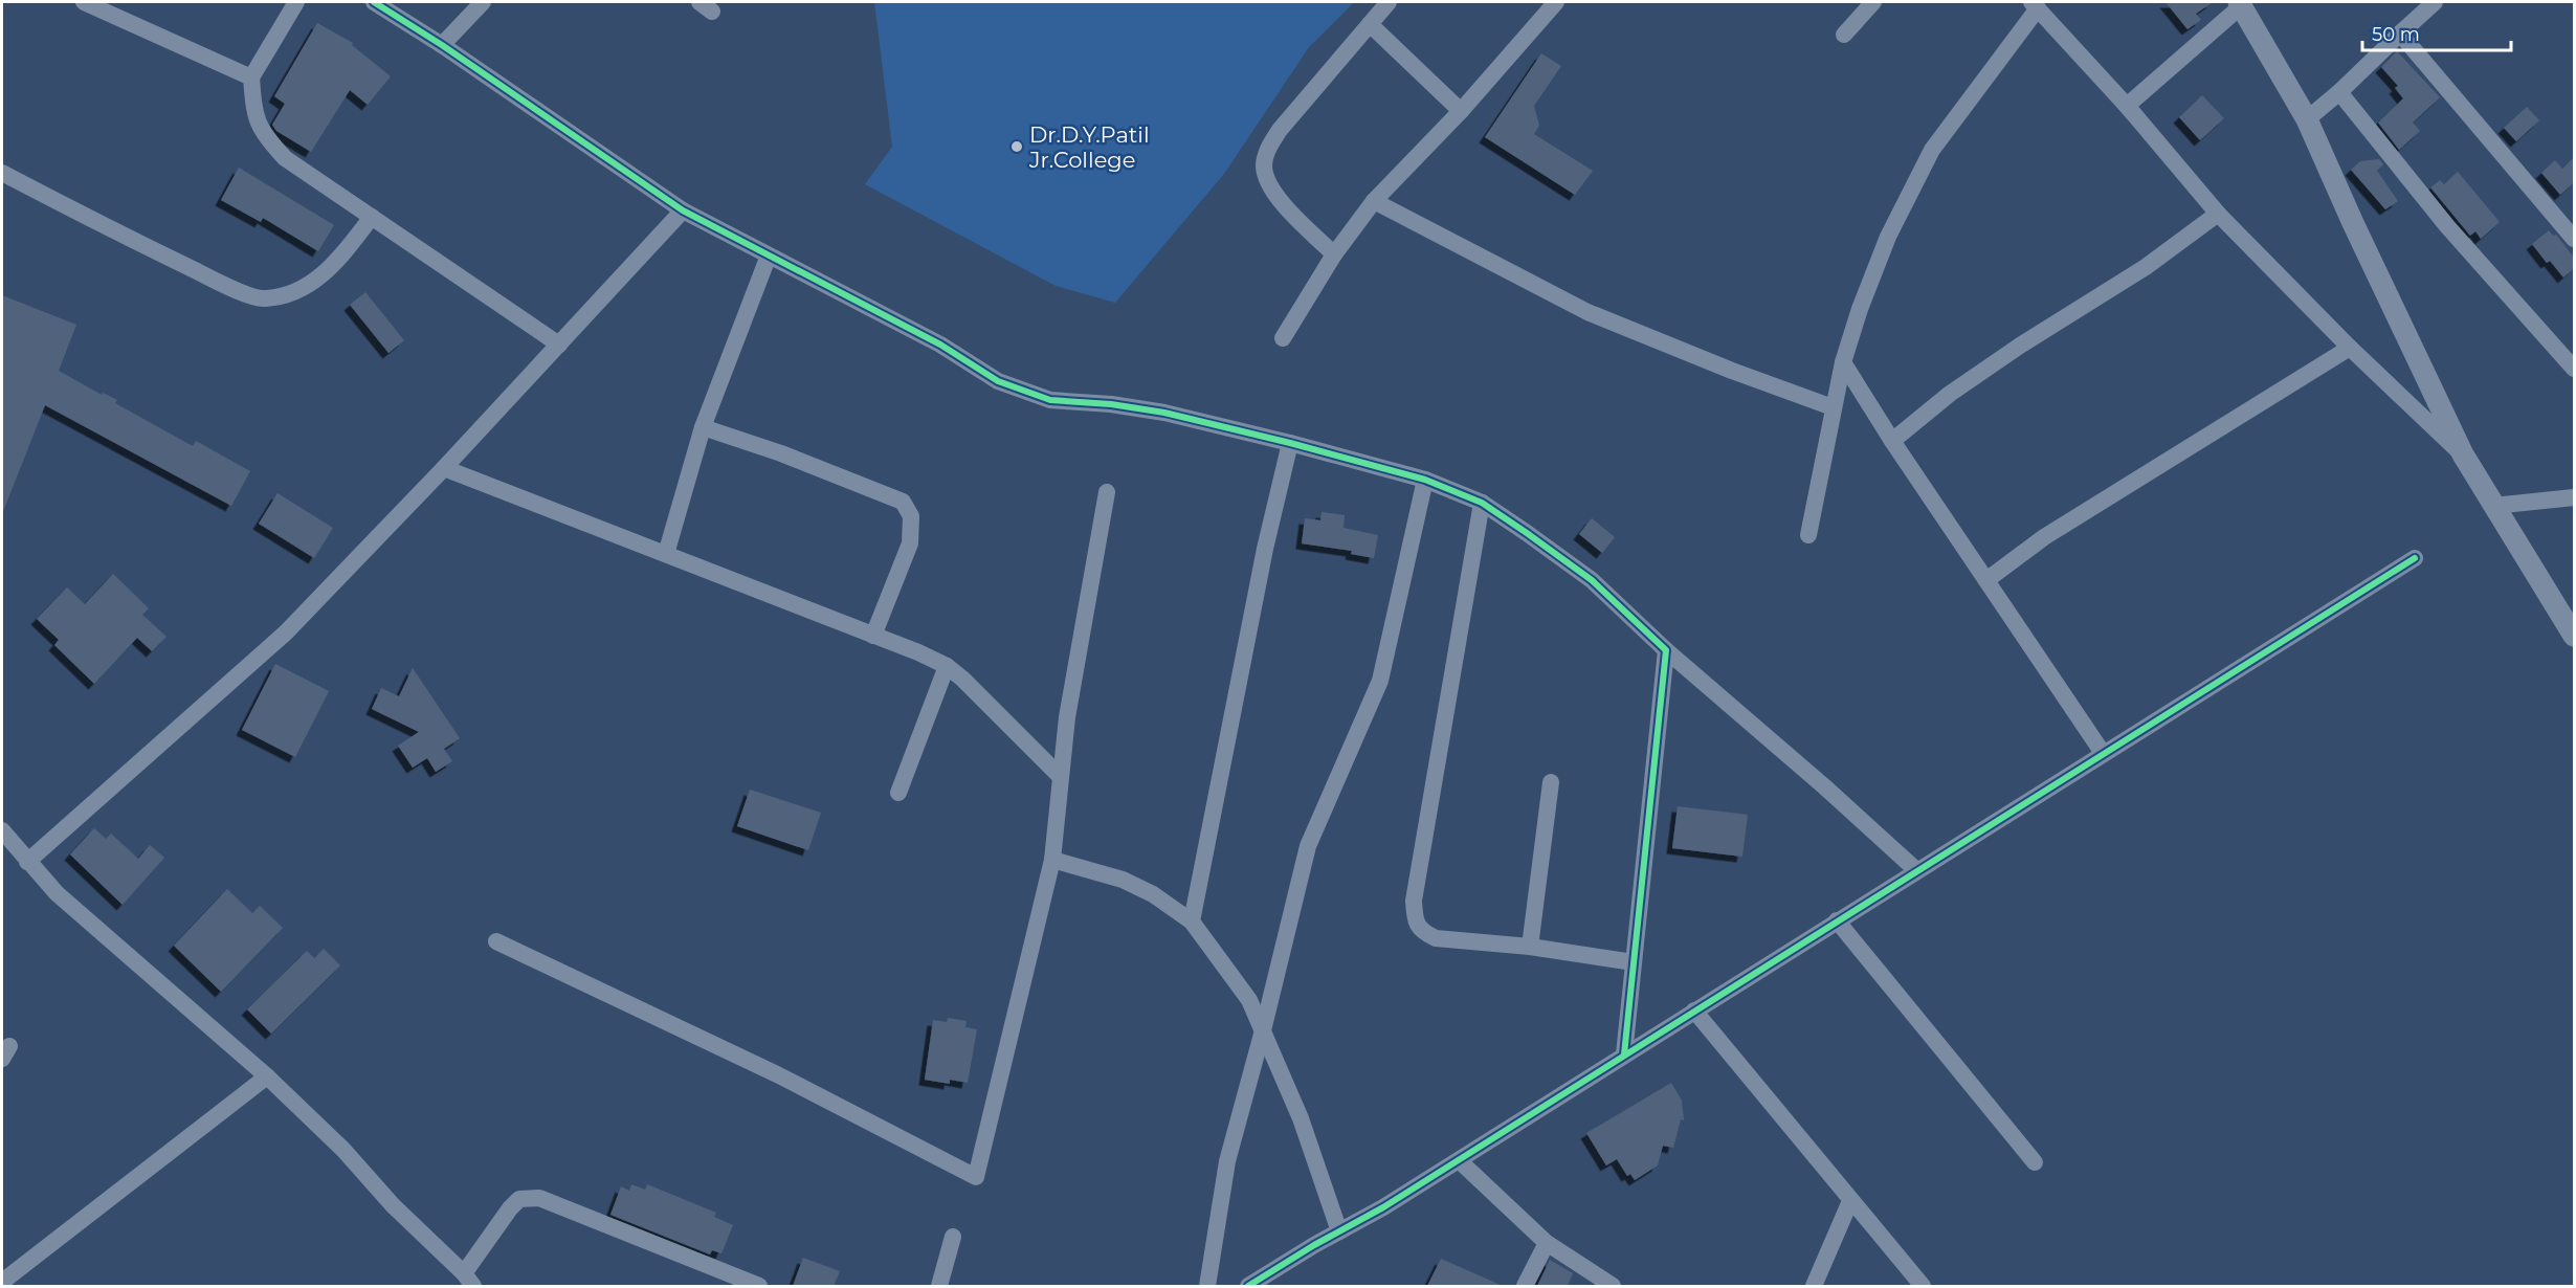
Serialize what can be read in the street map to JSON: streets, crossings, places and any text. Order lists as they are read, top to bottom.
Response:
{
  "places": ["Dr.D.Y.Patil Jr.College"],
  "scale_bar": "50 m"
}
